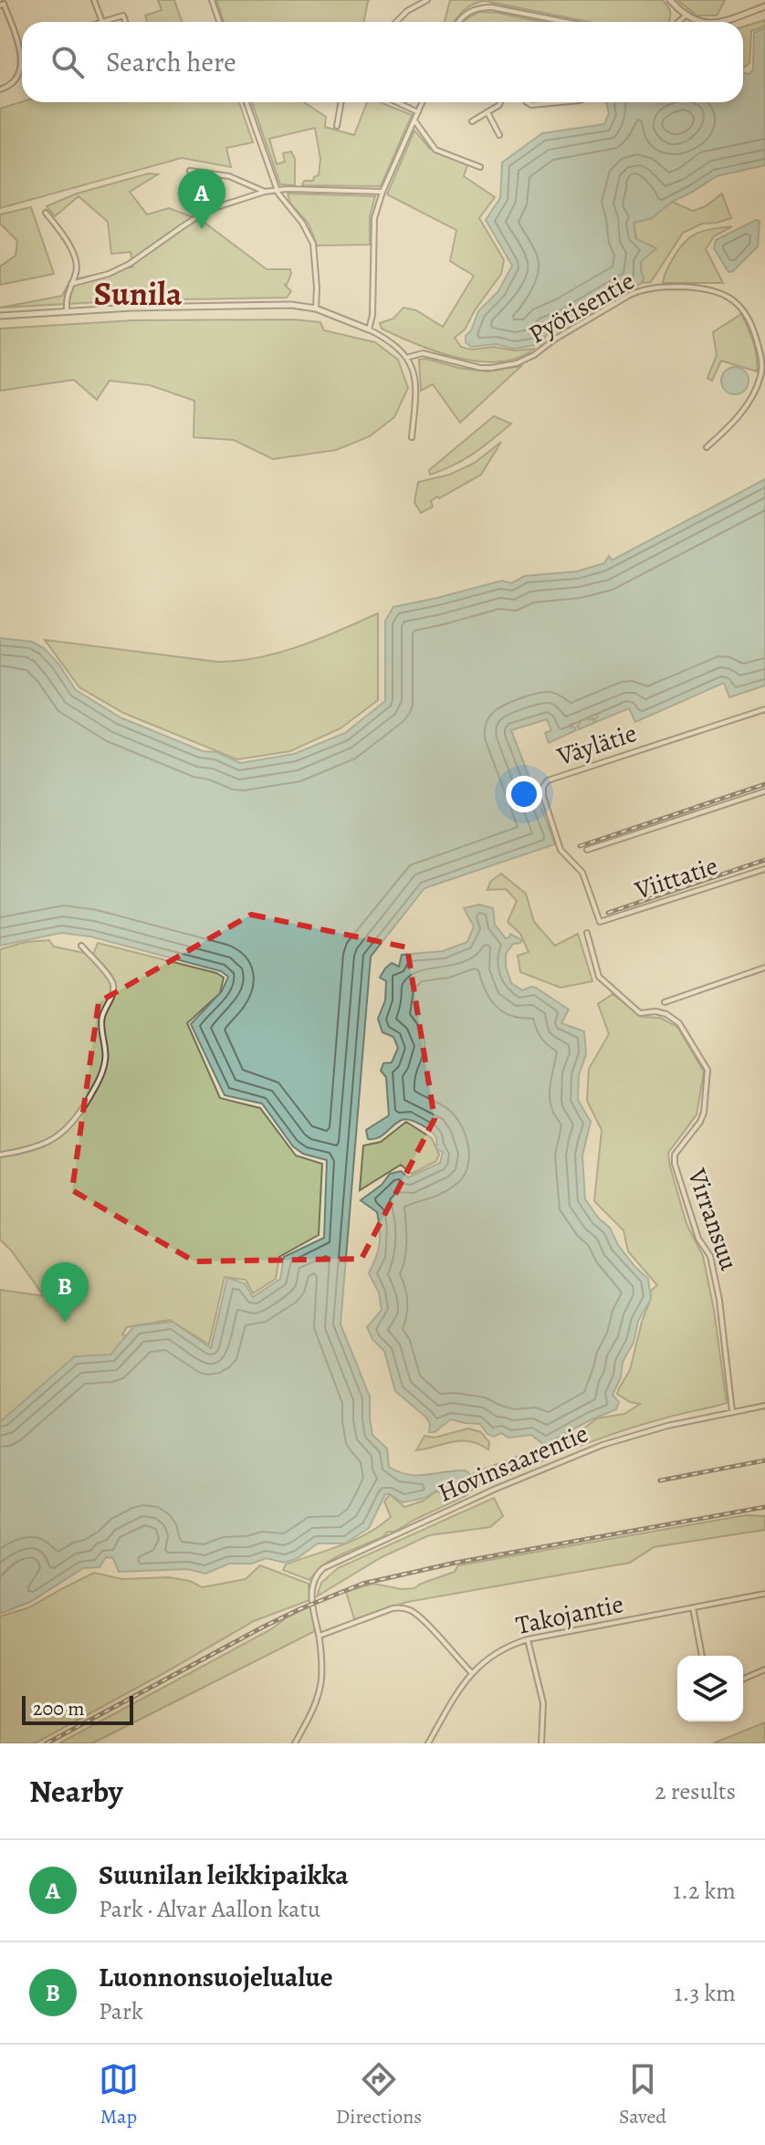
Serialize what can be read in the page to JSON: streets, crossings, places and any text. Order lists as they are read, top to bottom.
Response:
{
  "streets": {
    "street": [
      "Pyötisentie",
      "Väylätie",
      "Viittatie",
      "Virransuu",
      "Hovinsaarentie",
      "Takojantie"
    ]
  },
  "crossings": [
    ["Väylätie", "Viittatie"],
    ["Virransuu", "Hovinsaarentie"]
  ],
  "districts": ["Sunila"],
  "scale_bar": "200 m",
  "page": {
    "search": "Search here",
    "pins": ["A", "B"],
    "scale": "200 m",
    "heading": ["Nearby", "2 results"],
    "list": [
      {
        "mark": "A",
        "name": "Suunilan leikkipaikka",
        "note": "Park · Alvar Aallon katu",
        "value": "1.2 km"
      },
      {
        "mark": "B",
        "name": "Luonnonsuojelualue",
        "note": "Park",
        "value": "1.3 km"
      }
    ],
    "nav": ["Map", "Directions", "Saved"]
  }
}
